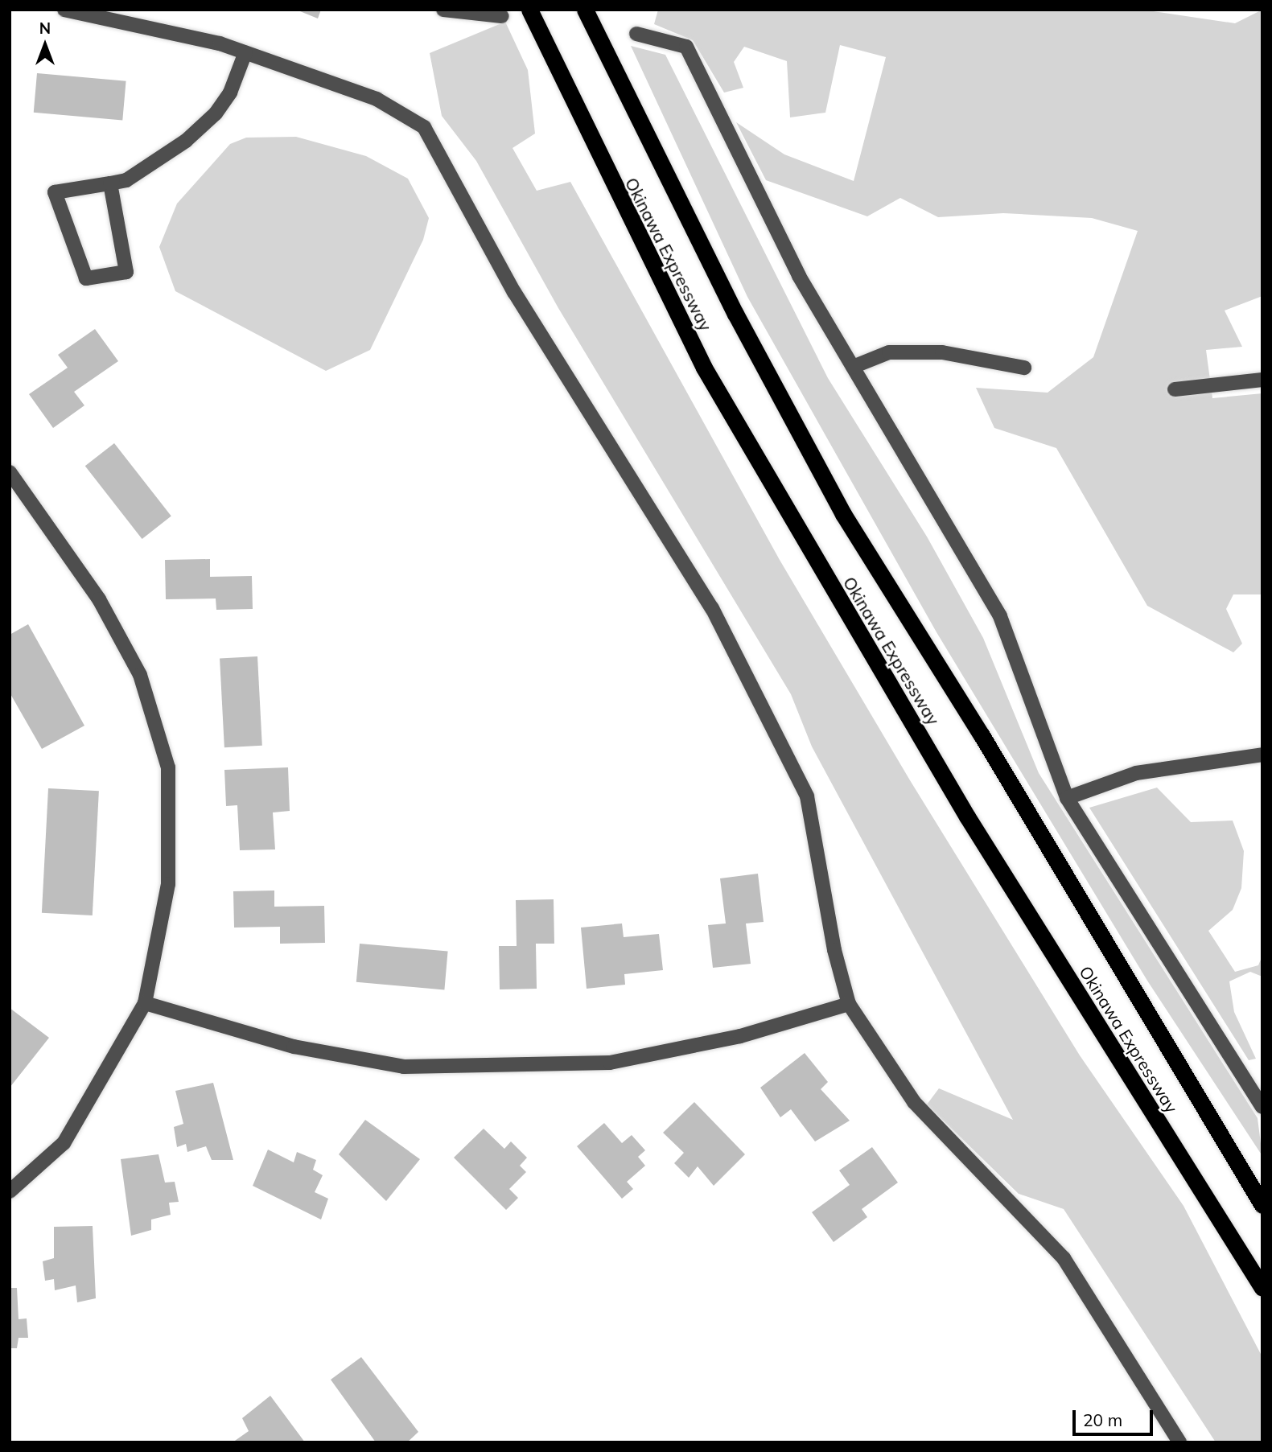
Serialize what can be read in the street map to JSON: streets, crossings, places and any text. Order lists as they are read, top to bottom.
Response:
{
  "streets": {
    "highway": ["Okinawa Expressway"]
  },
  "scale_bar": "20 m",
  "north": "top"
}
